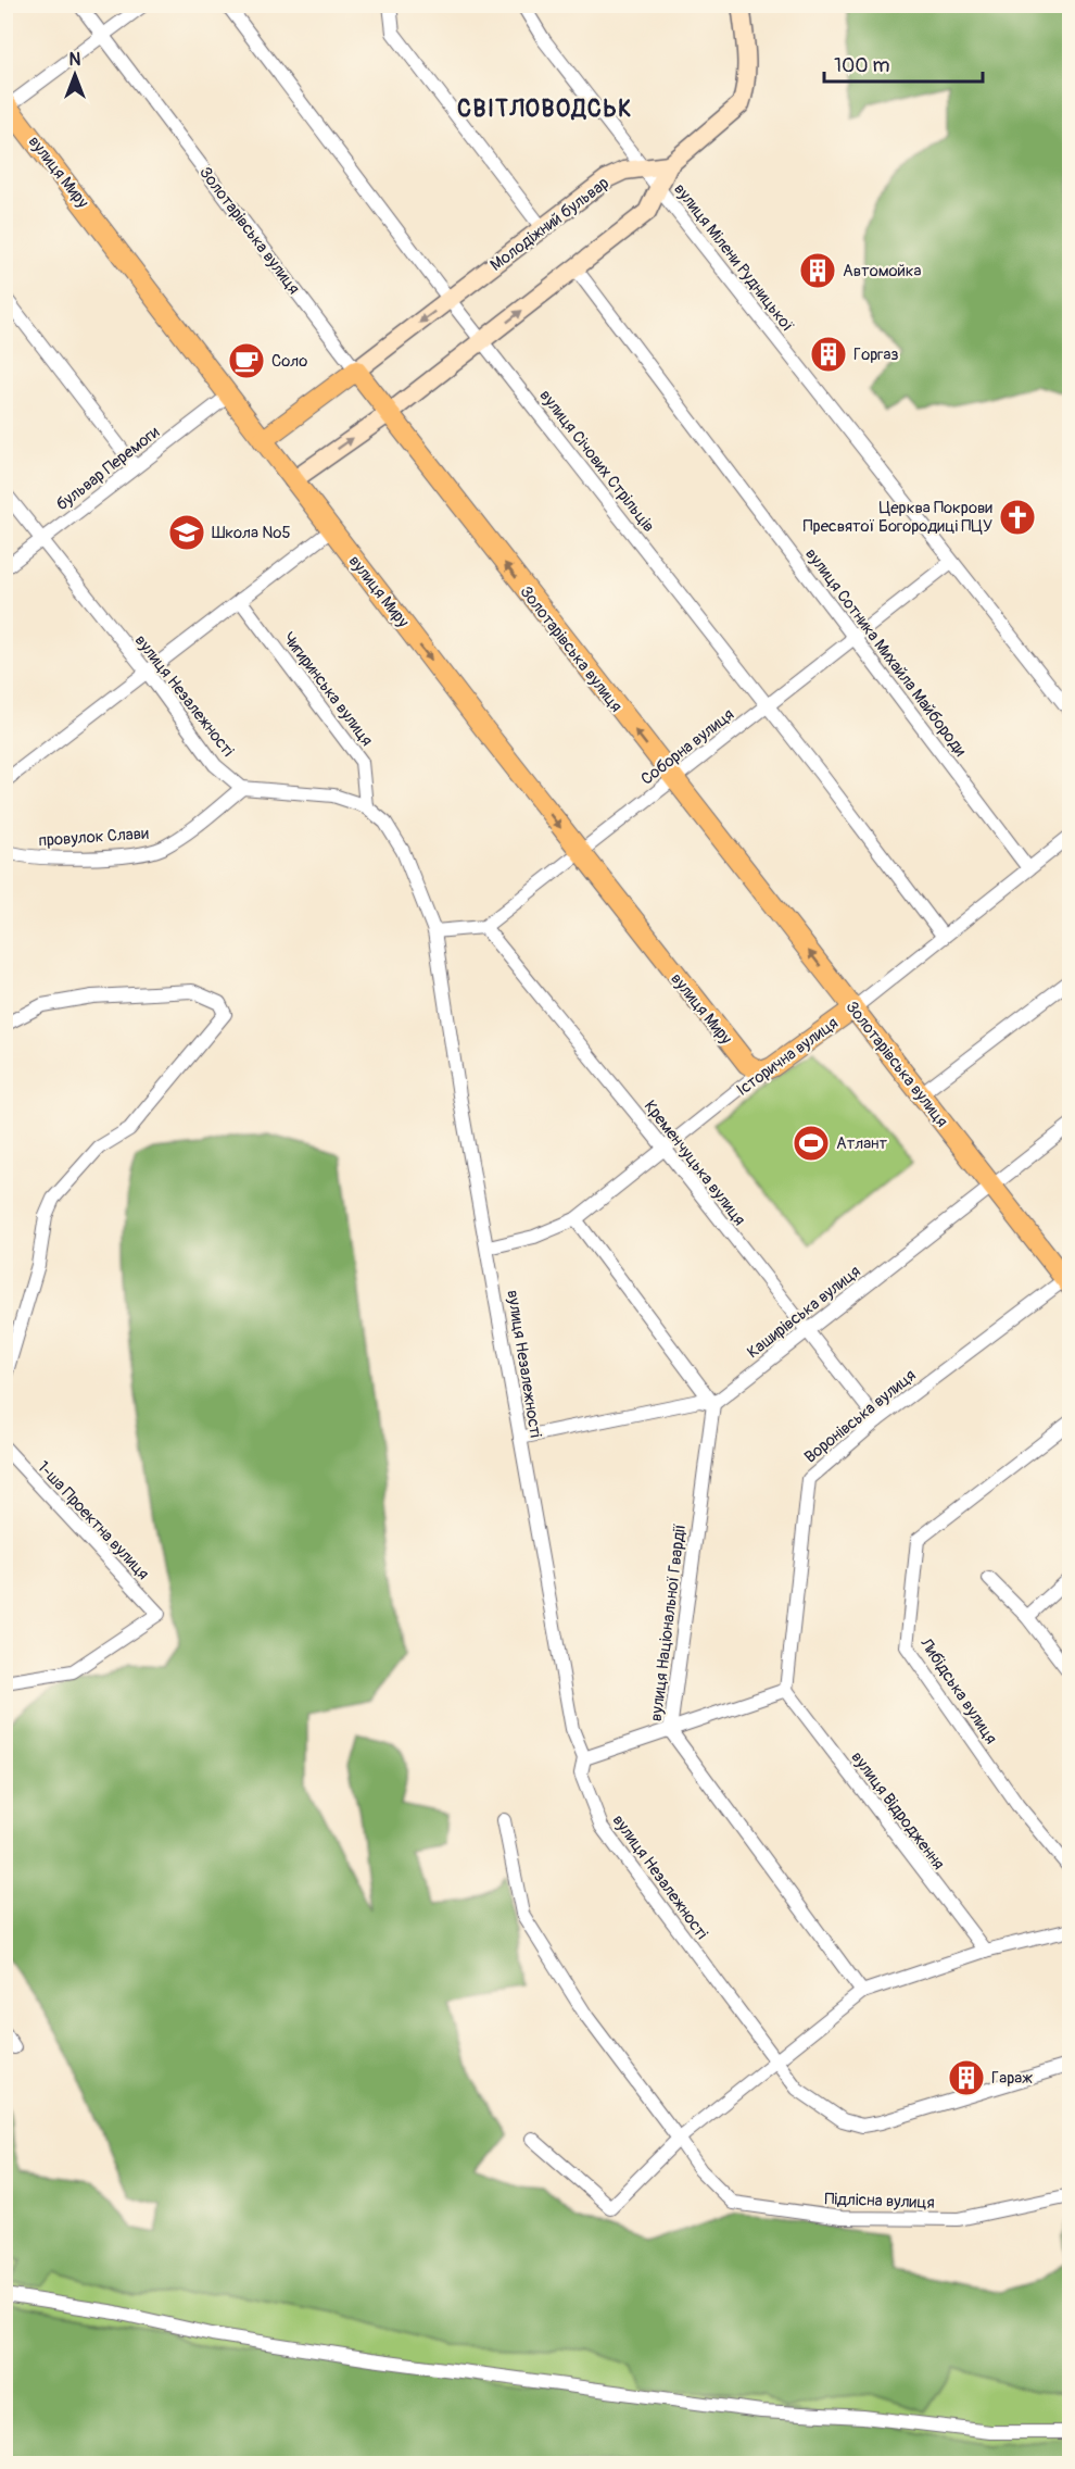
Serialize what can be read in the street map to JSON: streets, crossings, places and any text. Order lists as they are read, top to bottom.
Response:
{
  "streets": {
    "main road": [
      "вулиця Миру",
      "Молодіжний бульвар",
      "Золотарівська вулиця",
      "Історична вулиця"
    ],
    "street": [
      "вулиця Мілени Рудницької",
      "вулиця Січових Стрільців",
      "бульвар Перемоги",
      "вулиця Сотника Михайла Майбороди",
      "Чигиринська вулиця",
      "вулиця Незалежності",
      "Соборна вулиця",
      "провулок Слави",
      "Кременчуцька вулиця",
      "Каширівська вулиця",
      "Воронівська вулиця",
      "1-ша Проектна вулиця",
      "вулиця Національної Гвардії",
      "Либідська вулиця",
      "вулиця Відродження",
      "Підлісна вулиця"
    ]
  },
  "crossings": [
    ["вулиця Миру", "Молодіжний бульвар"],
    ["вулиця Миру", "бульвар Перемоги"],
    ["вулиця Миру", "Соборна вулиця"],
    ["вулиця Миру", "Історична вулиця"],
    ["Молодіжний бульвар", "Золотарівська вулиця"],
    ["Молодіжний бульвар", "вулиця Мілени Рудницької"],
    ["Молодіжний бульвар", "вулиця Січових Стрільців"],
    ["Золотарівська вулиця", "Соборна вулиця"],
    ["Золотарівська вулиця", "Історична вулиця"],
    ["Золотарівська вулиця", "Каширівська вулиця"],
    ["Золотарівська вулиця", "Воронівська вулиця"],
    ["вулиця Мілени Рудницької", "Соборна вулиця"],
    ["вулиця Січових Стрільців", "Соборна вулиця"],
    ["вулиця Січових Стрільців", "Історична вулиця"],
    ["бульвар Перемоги", "вулиця Незалежності"],
    ["вулиця Сотника Михайла Майбороди", "Соборна вулиця"],
    ["вулиця Сотника Михайла Майбороди", "Історична вулиця"],
    ["Чигиринська вулиця", "вулиця Незалежності"],
    ["вулиця Незалежності", "провулок Слави"],
    ["вулиця Незалежності", "Історична вулиця"],
    ["Соборна вулиця", "Кременчуцька вулиця"],
    ["Історична вулиця", "Кременчуцька вулиця"],
    ["Кременчуцька вулиця", "Каширівська вулиця"],
    ["Кременчуцька вулиця", "Воронівська вулиця"],
    ["Каширівська вулиця", "вулиця Національної Гвардії"],
    ["Воронівська вулиця", "вулиця Відродження"]
  ],
  "one_way": ["Золотарівська вулиця"],
  "districts": ["СВІТЛОВОДСЬК"],
  "places": {
    "building": ["Автомойка", "Горгаз", "Гараж"],
    "cafe": ["Соло"],
    "church": ["Церква Покрови Пресвятої Богородиці ПЦУ"],
    "school or university": ["Школа №5"],
    "sports": ["Атлант"]
  },
  "scale_bar": "100 m",
  "north": "top"
}
